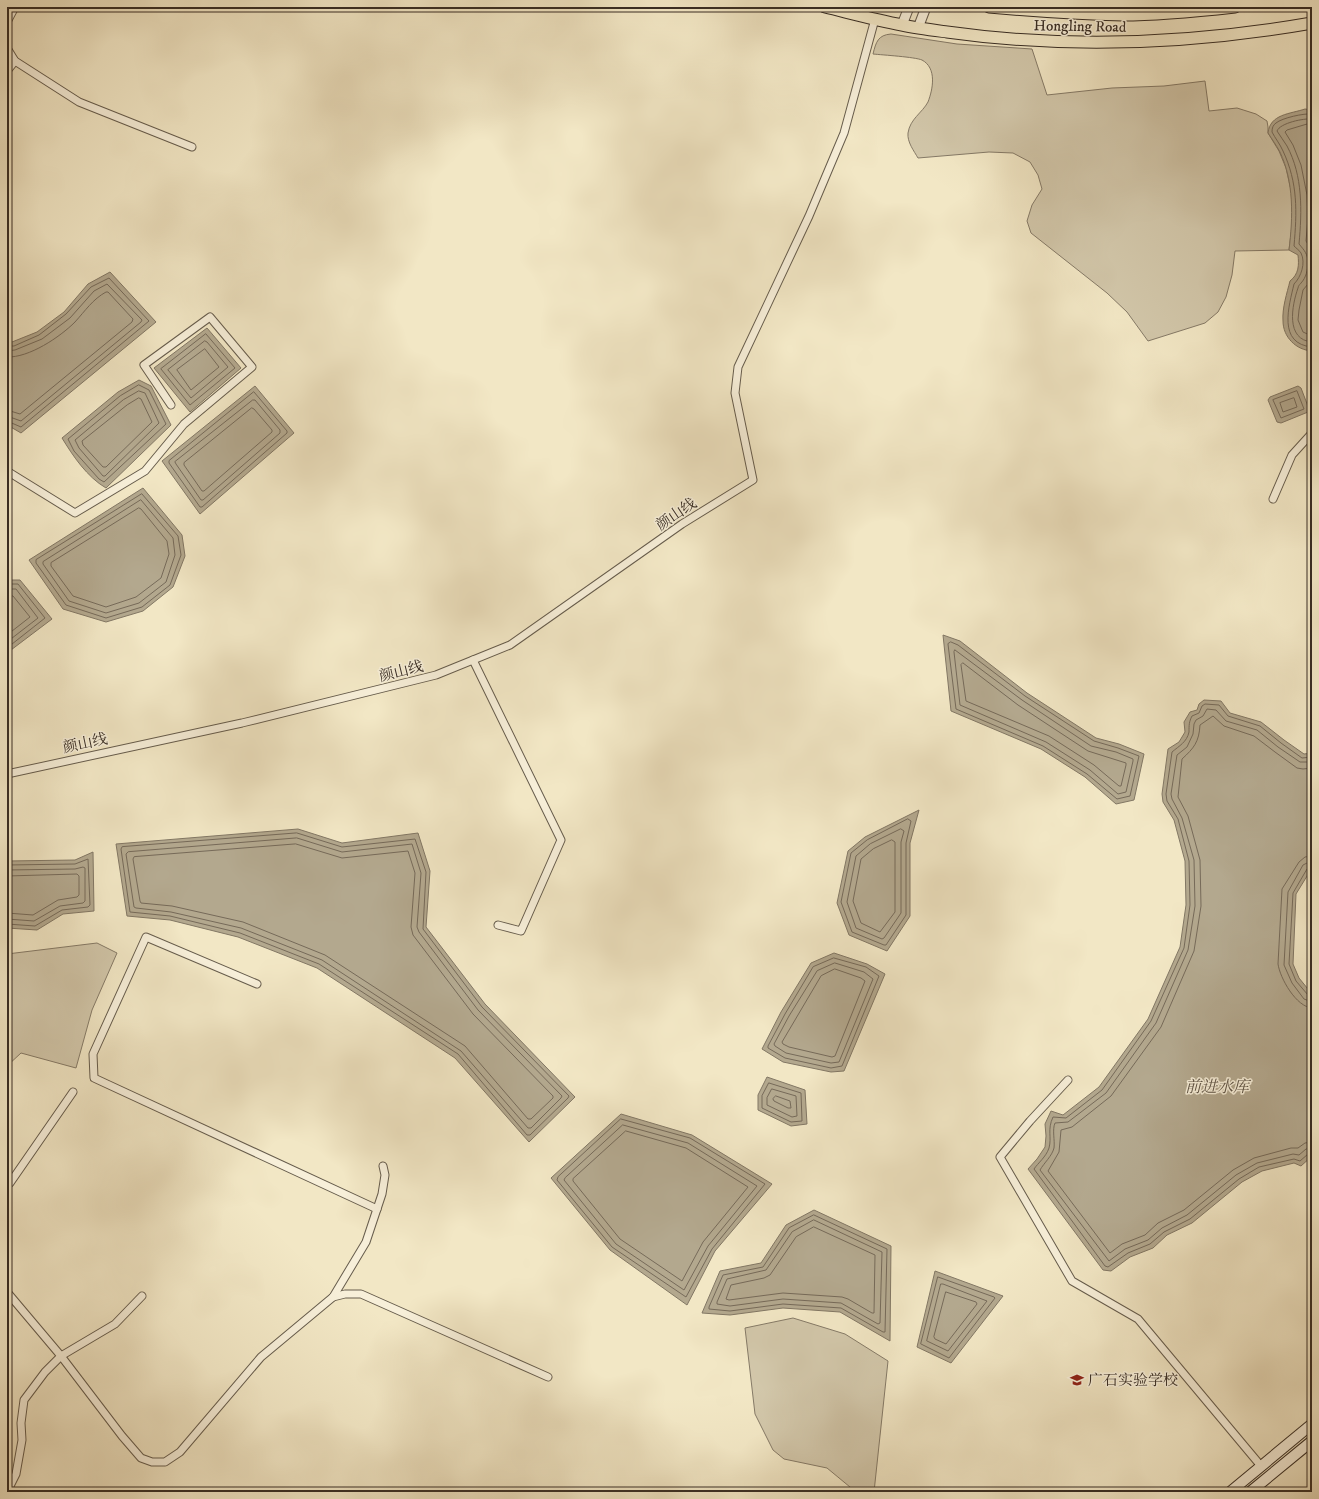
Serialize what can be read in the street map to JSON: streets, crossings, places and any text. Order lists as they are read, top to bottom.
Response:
{
  "streets": {
    "main road": ["Hongling Road"],
    "street": ["颜山线"]
  },
  "crossings": [
    ["Hongling Road", "颜山线"]
  ],
  "water": ["前进水库"],
  "places": {
    "school or university": ["广石实验学校"]
  }
}
